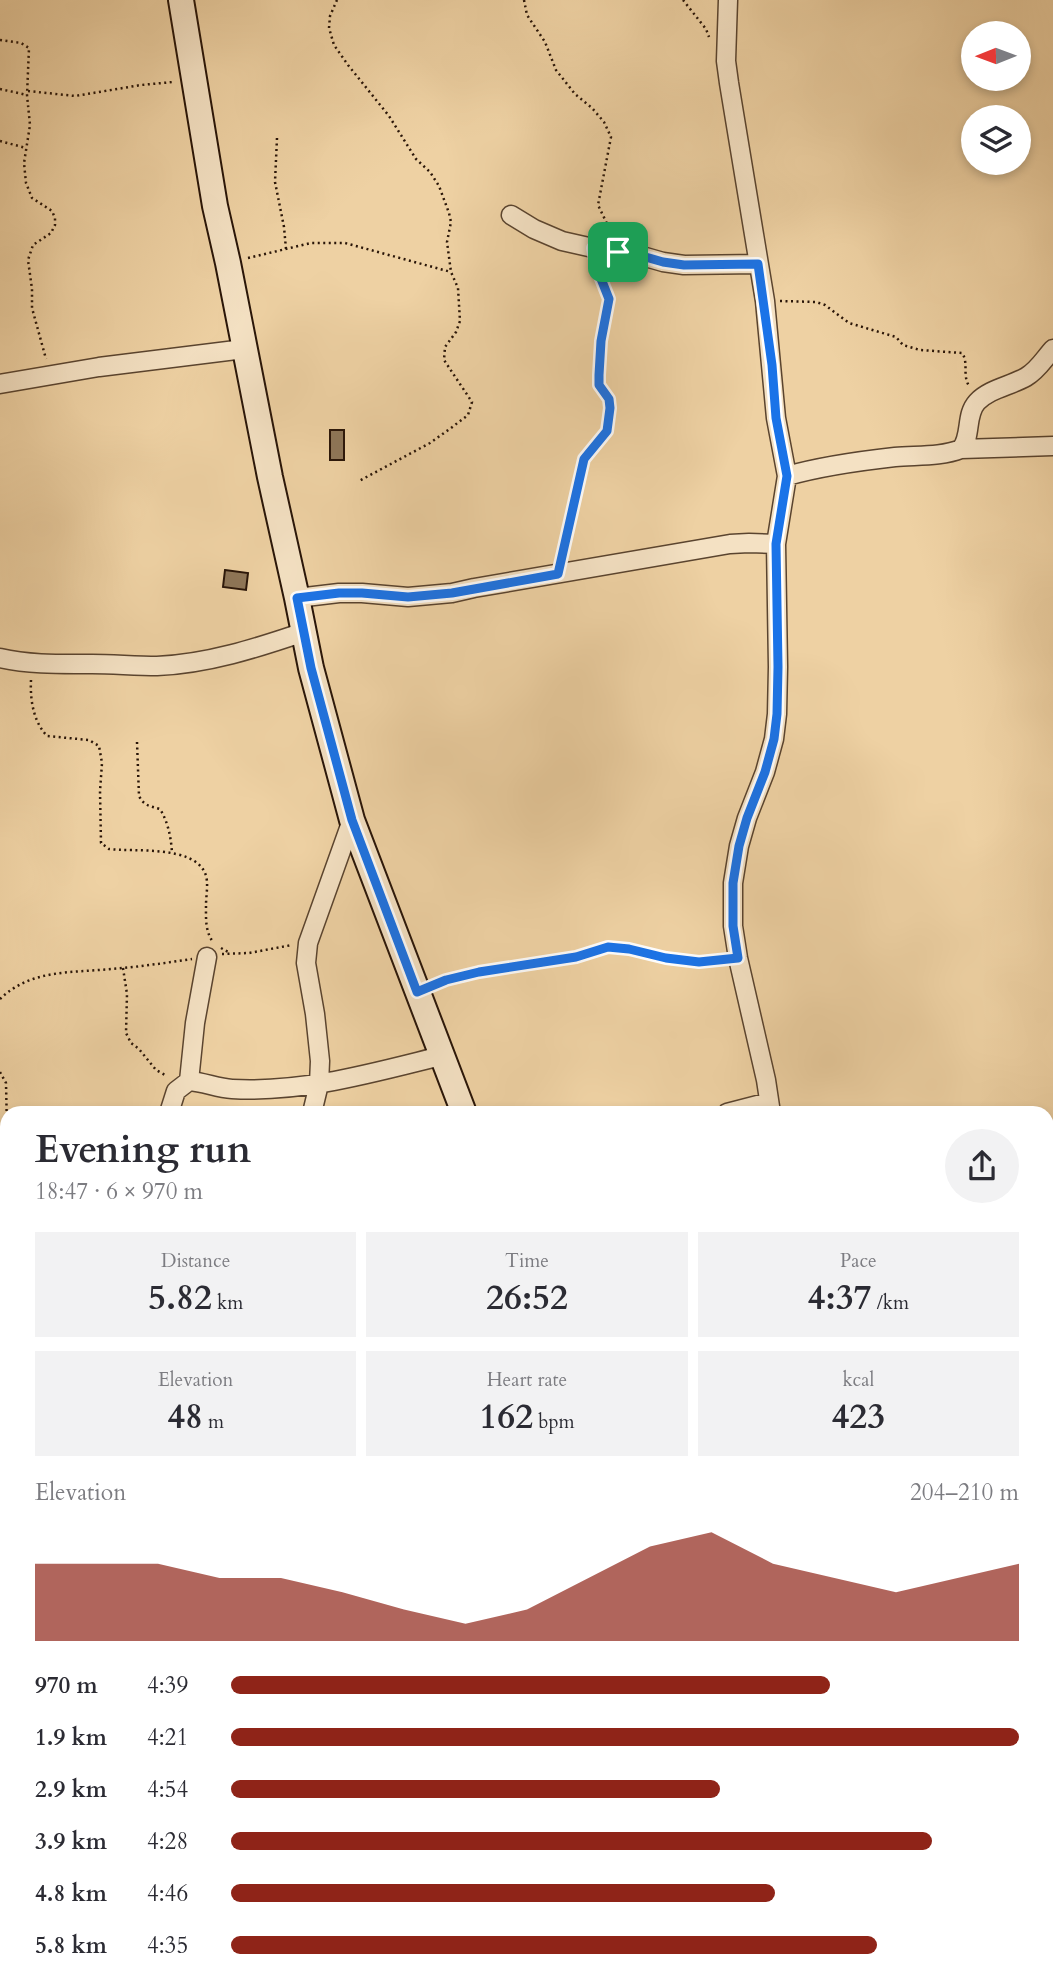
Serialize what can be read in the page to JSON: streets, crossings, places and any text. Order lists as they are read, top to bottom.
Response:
{
  "north": "left",
  "page": {
    "heading": ["Evening run", "18:47 · 6 × 970 m"],
    "stats": [
      ["Distance", "5.82 km"],
      ["Time", "26:52"],
      ["Pace", "4:37 /km"],
      ["Elevation", "48 m"],
      ["Heart rate", "162 bpm"],
      ["kcal", "423"]
    ],
    "chart": ["Elevation", "204–210 m"],
    "list": [
      {
        "name": "970 m",
        "note": "4:39"
      },
      {
        "name": "1.9 km",
        "note": "4:21"
      },
      {
        "name": "2.9 km",
        "note": "4:54"
      },
      {
        "name": "3.9 km",
        "note": "4:28"
      },
      {
        "name": "4.8 km",
        "note": "4:46"
      },
      {
        "name": "5.8 km",
        "note": "4:35"
      }
    ]
  }
}
